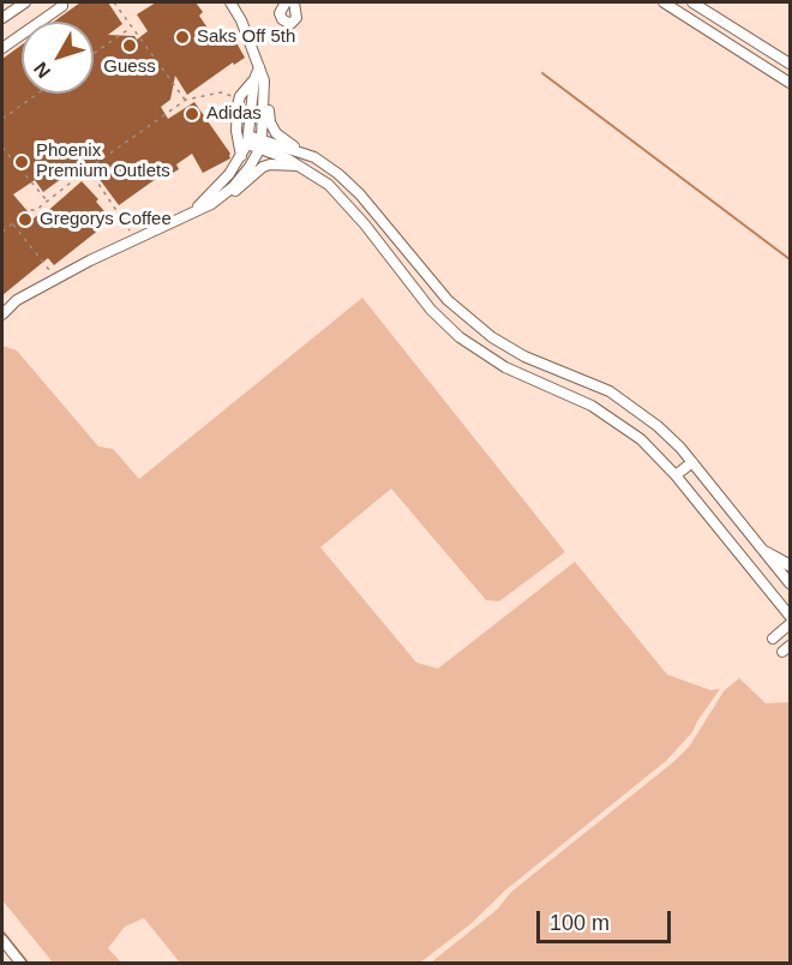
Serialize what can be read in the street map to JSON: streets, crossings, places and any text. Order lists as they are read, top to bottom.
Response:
{
  "places": [
    "Saks Off 5th",
    "Guess",
    "Adidas",
    "Phoenix Premium Outlets",
    "Gregorys Coffee"
  ],
  "scale_bar": "100 m",
  "north": "bottom left"
}
